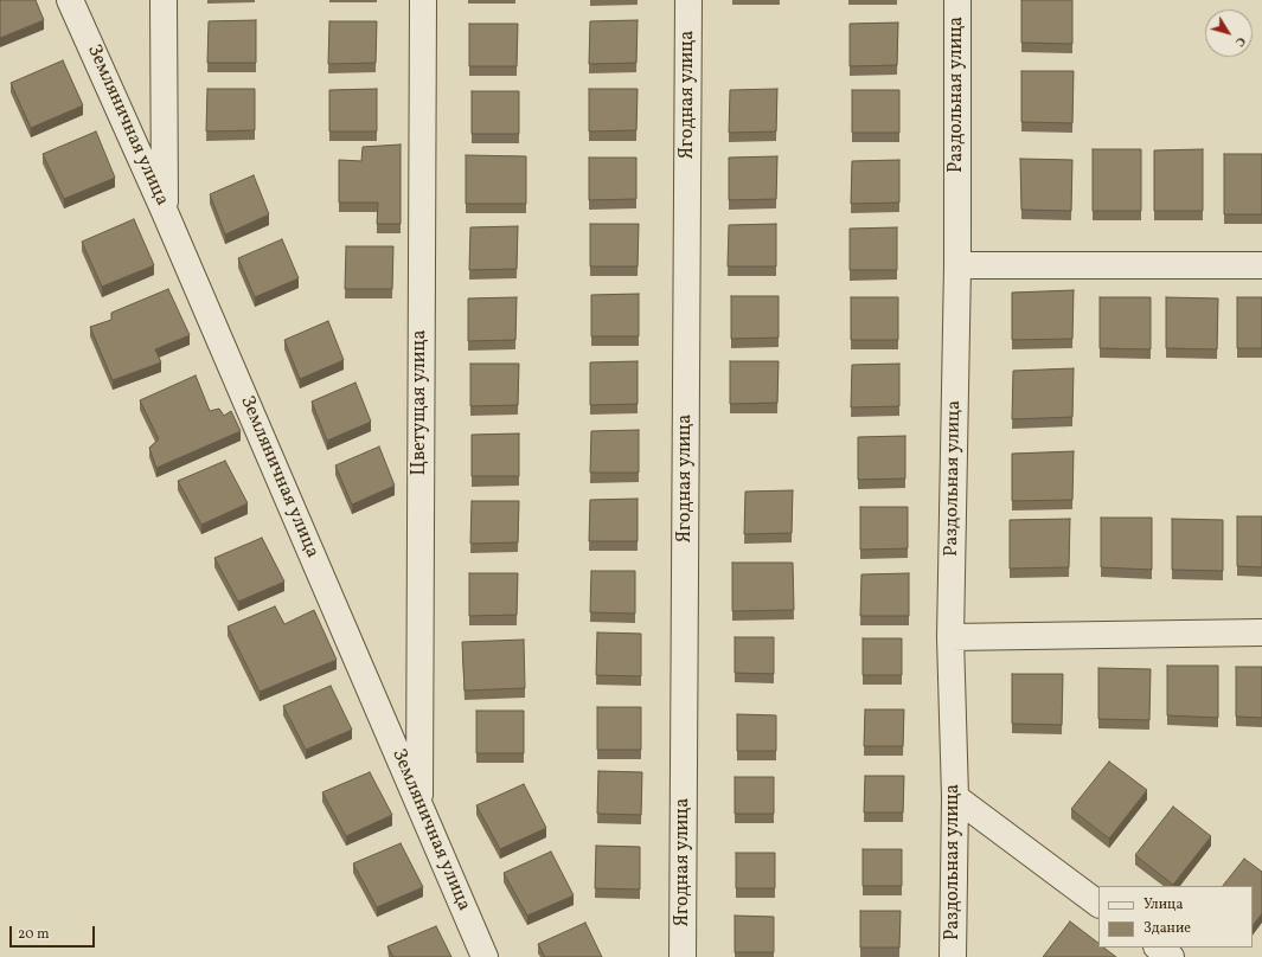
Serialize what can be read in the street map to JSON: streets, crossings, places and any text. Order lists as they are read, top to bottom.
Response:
{
  "streets": {
    "street": [
      "Ягодная улица",
      "Раздольная улица",
      "Земляничная улица",
      "Цветущая улица"
    ]
  },
  "crossings": [
    ["Земляничная улица", "Цветущая улица"]
  ],
  "legend": ["Улица", "Здание"],
  "scale_bar": "20 m",
  "north": "bottom right"
}
